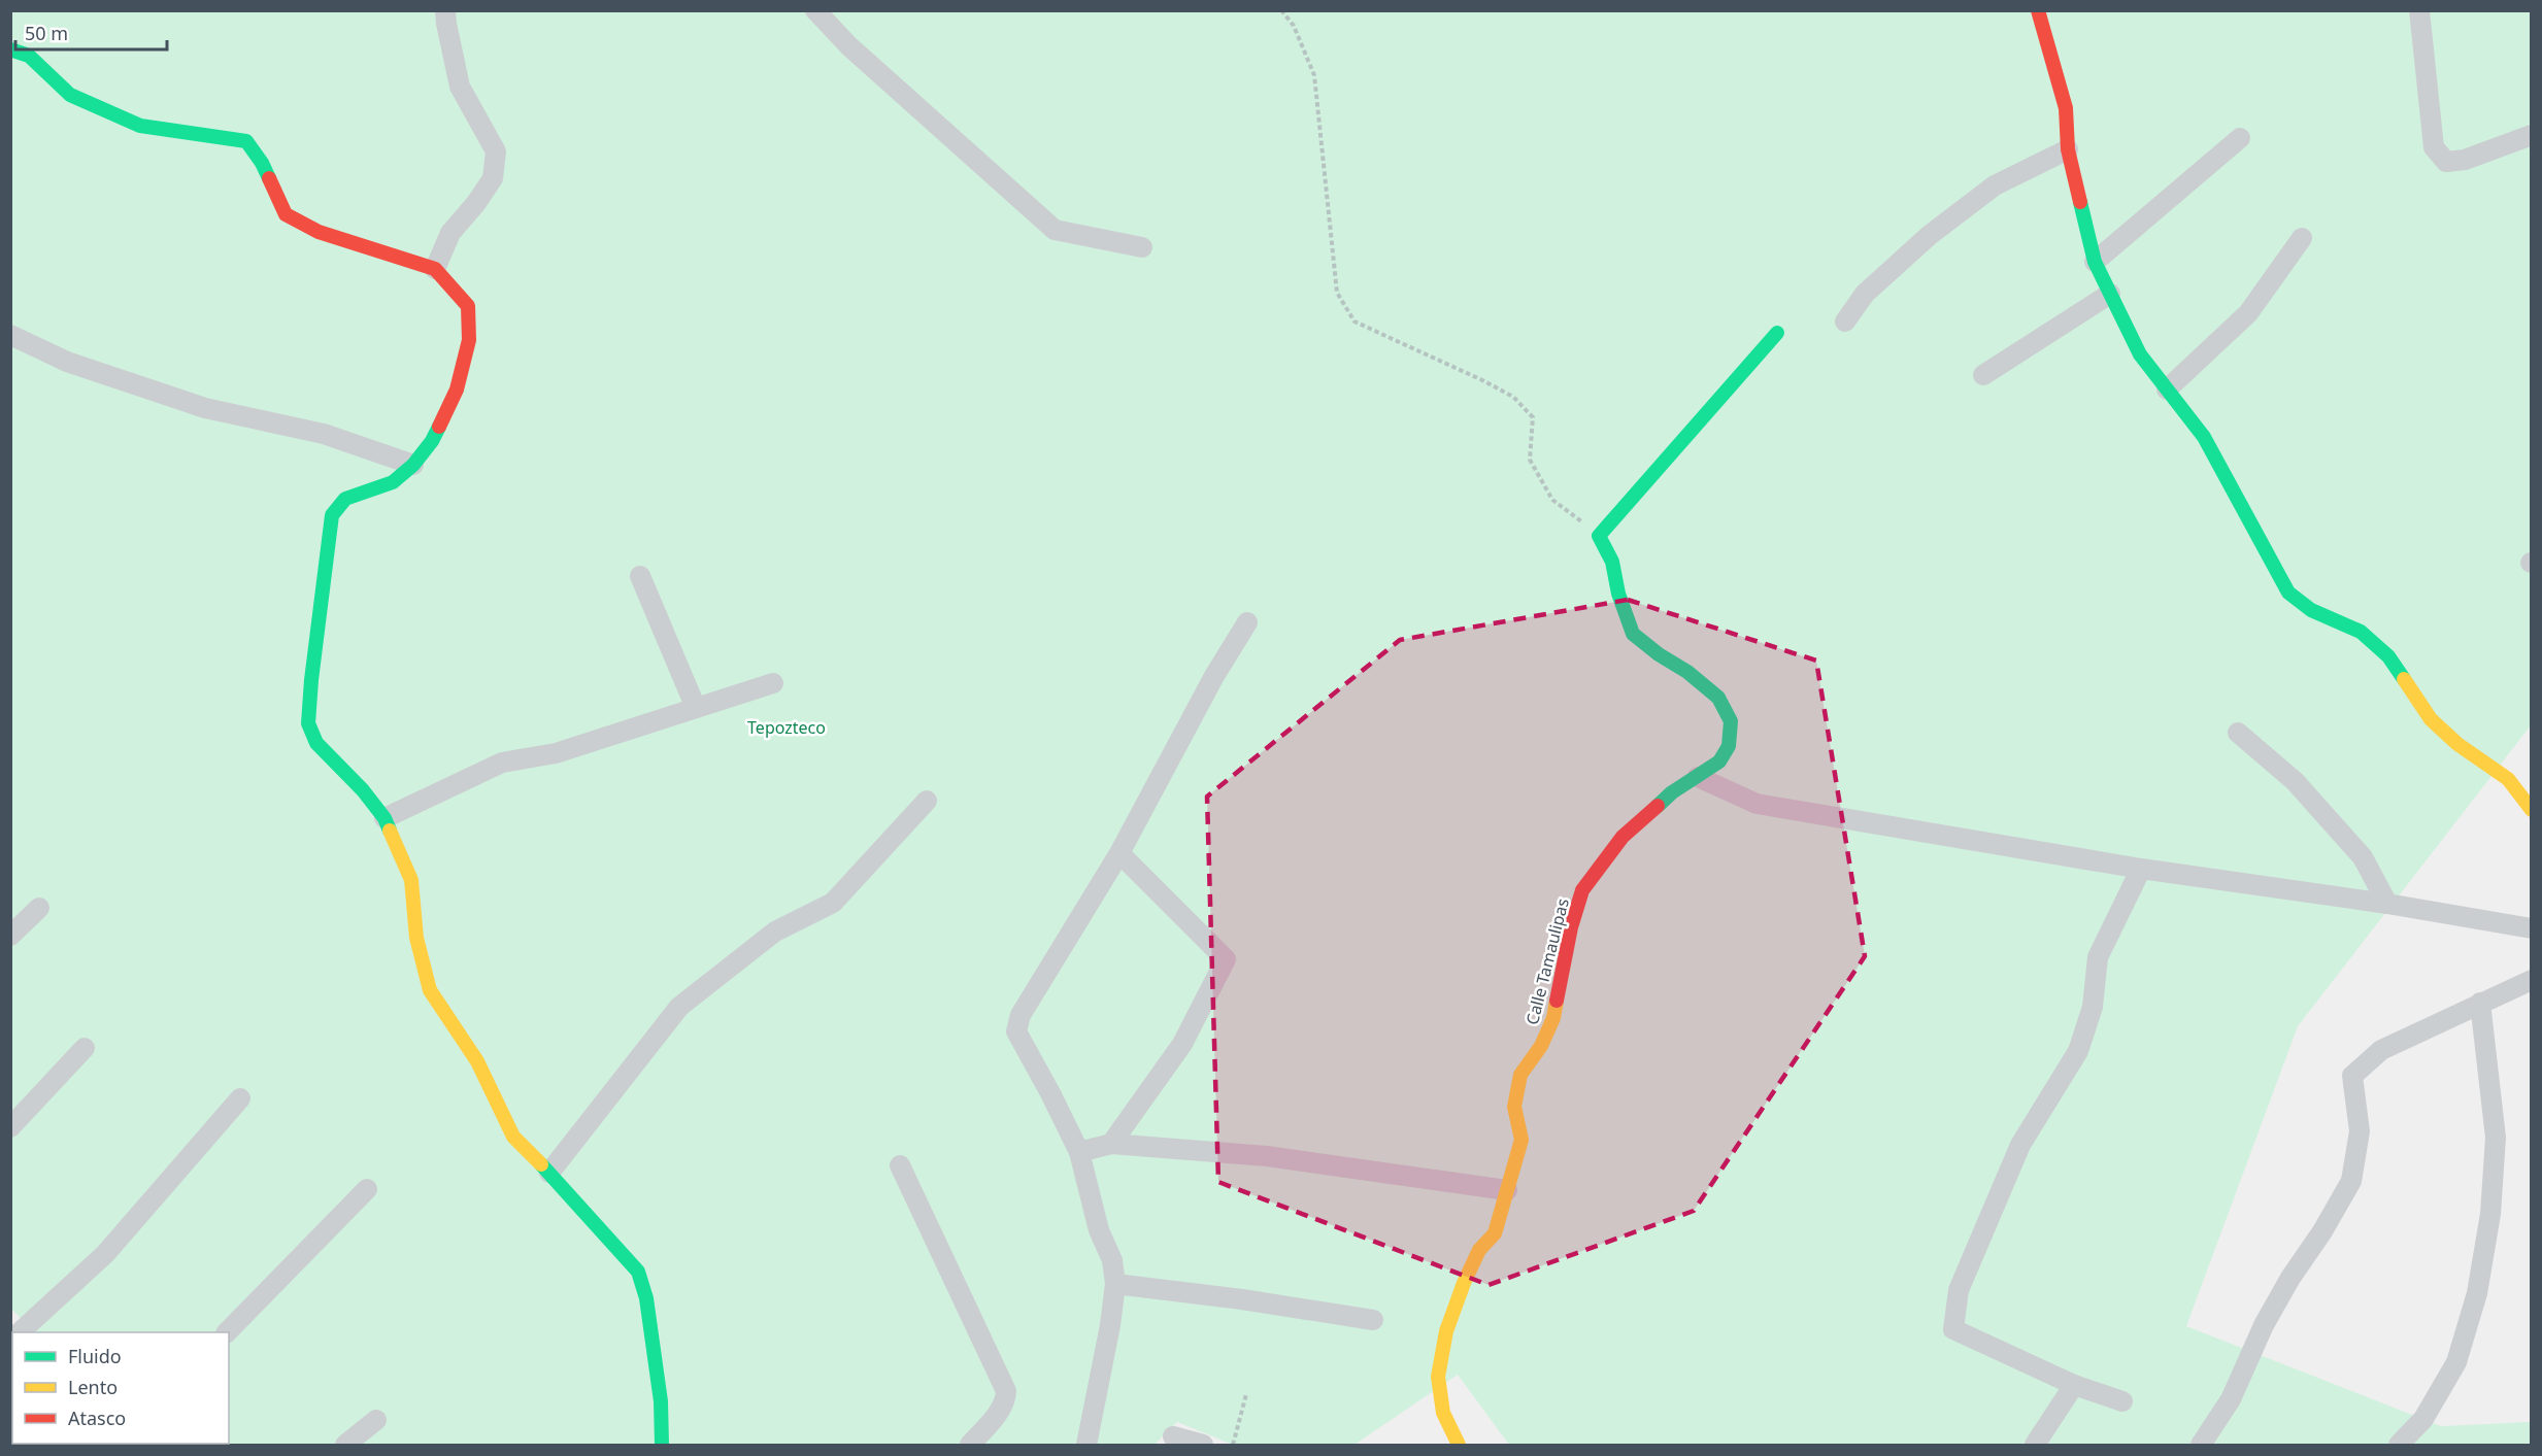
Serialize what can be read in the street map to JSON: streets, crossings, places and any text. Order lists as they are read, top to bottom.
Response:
{
  "streets": {
    "street": ["Calle Tamaulipas"]
  },
  "parks": ["Tepozteco"],
  "legend": ["Fluido", "Lento", "Atasco"],
  "scale_bar": "50 m"
}
